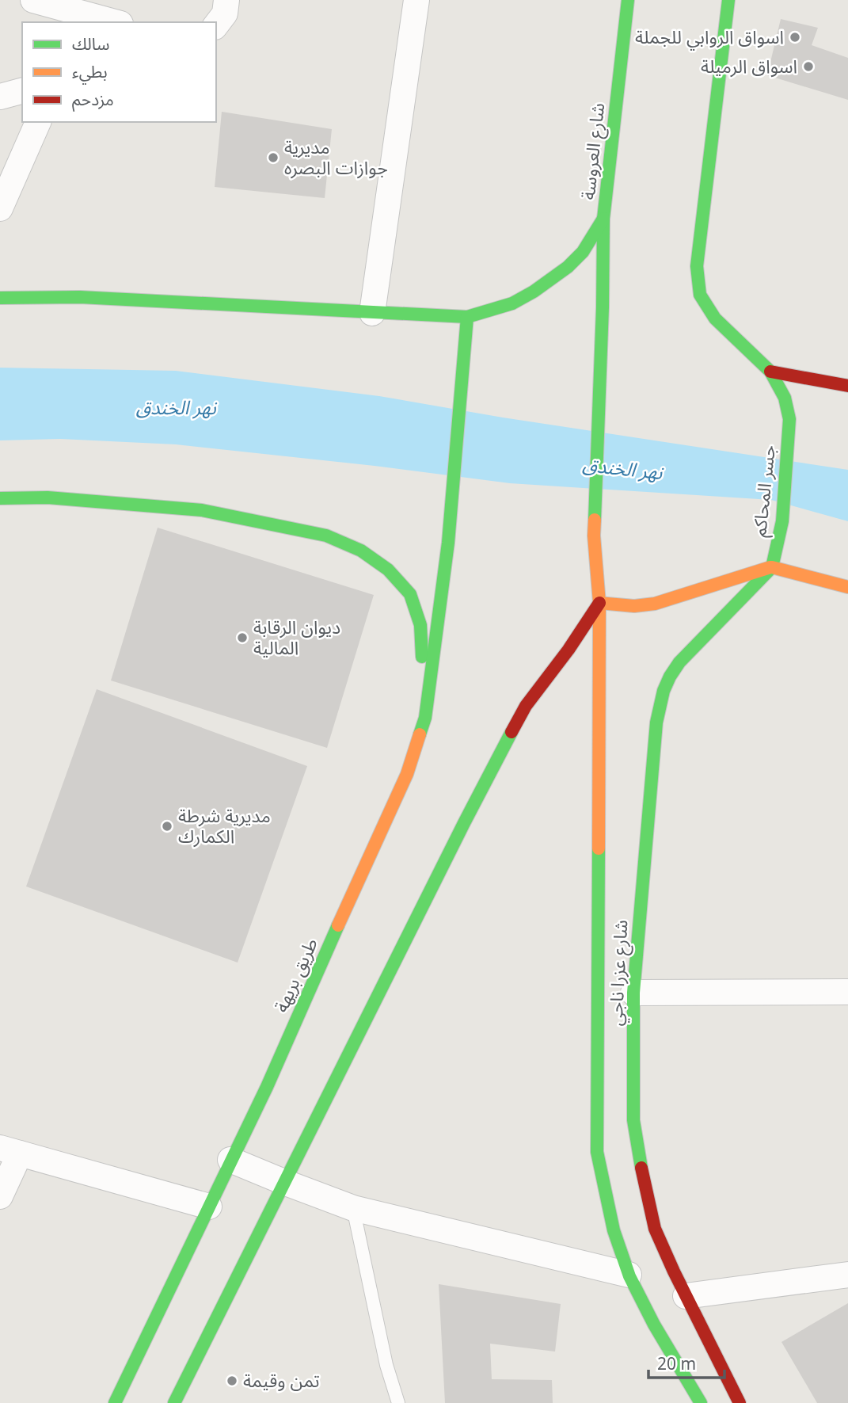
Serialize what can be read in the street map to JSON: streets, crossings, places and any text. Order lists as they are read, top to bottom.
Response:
{
  "streets": {
    "main road": [
      "شارع العروسة",
      "جسر المحاكم",
      "شارع عزرا ناجي",
      "طريق بريهة"
    ]
  },
  "crossings": [
    ["شارع العروسة", "شارع عزرا ناجي"],
    ["جسر المحاكم", "شارع عزرا ناجي"]
  ],
  "water": ["نهر الخندق"],
  "places": [
    "اسواق الروابي للجملة",
    "اسواق الرميلة",
    "مديرية جوازات البصره",
    "ديوان الرقابة المالية",
    "مديرية شرطة الكمارك",
    "تمن وقيمة"
  ],
  "legend": ["سالك", "بطيء", "مزدحم"],
  "scale_bar": "20 m"
}
